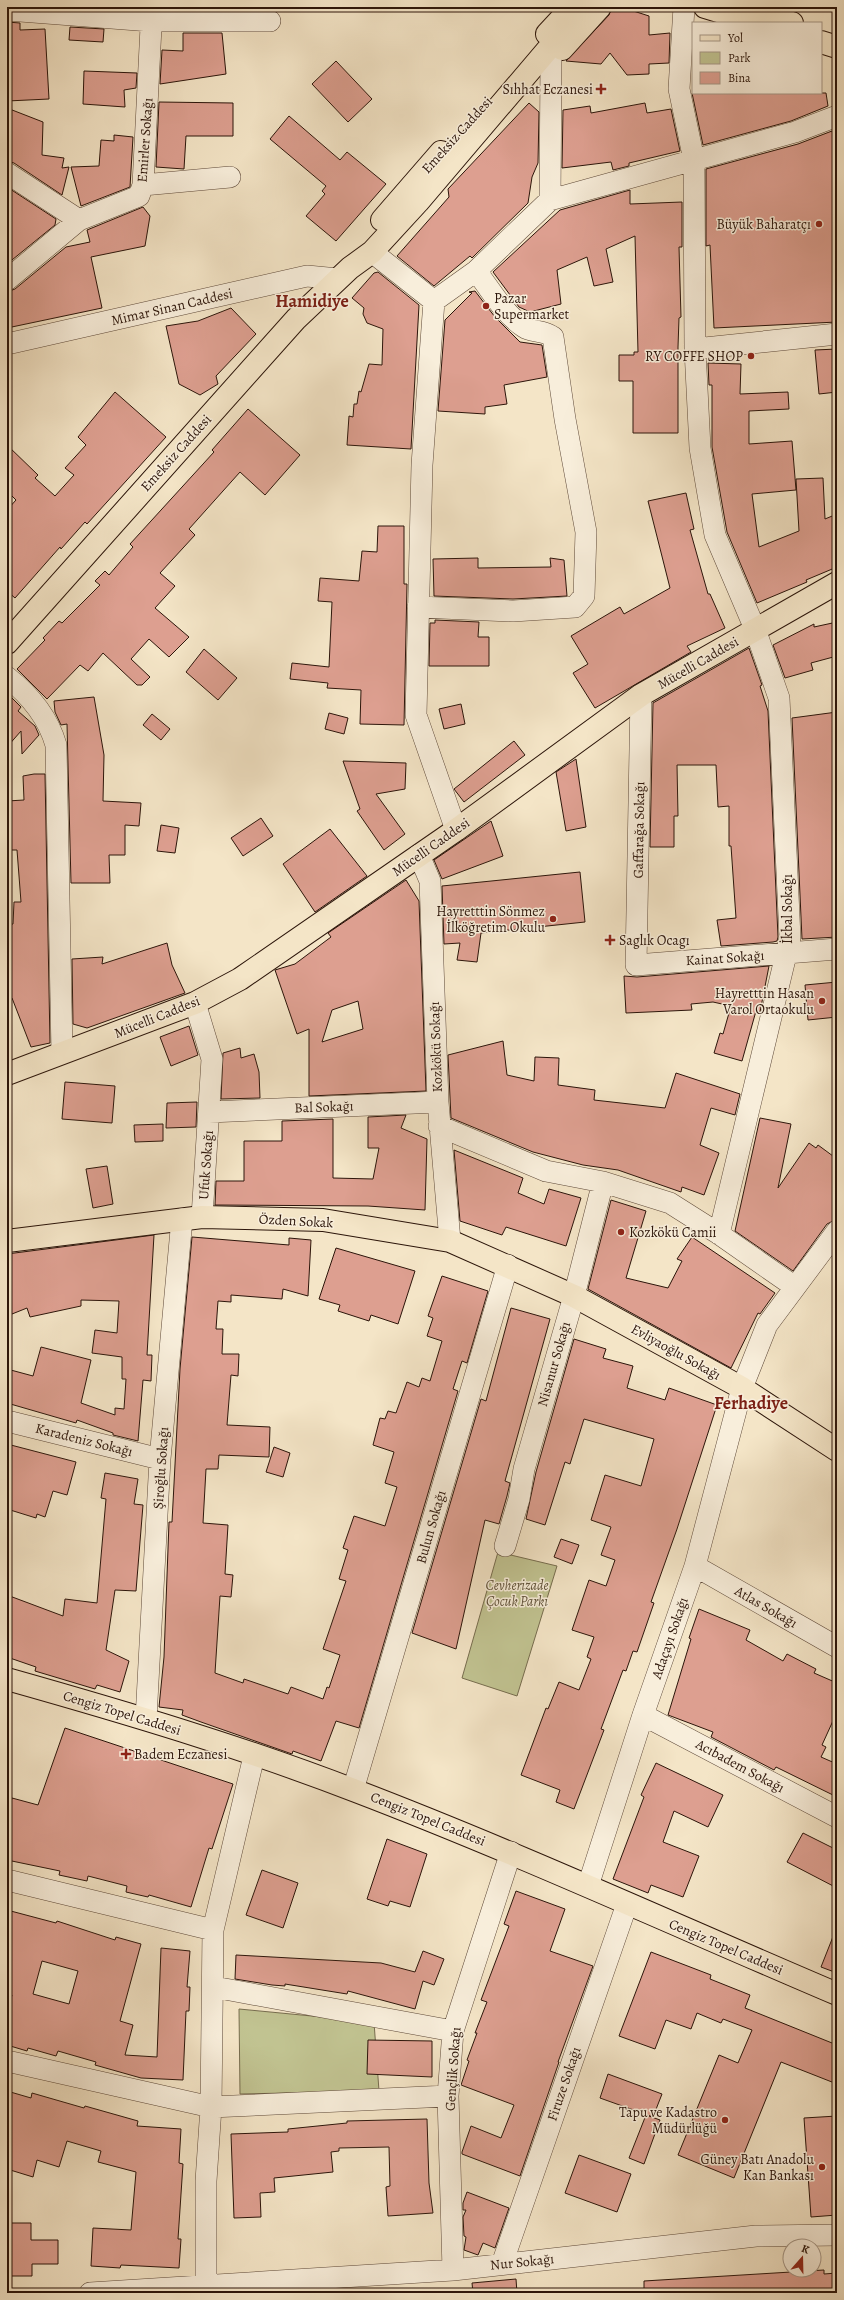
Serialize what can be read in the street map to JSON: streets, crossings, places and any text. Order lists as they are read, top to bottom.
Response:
{
  "streets": {
    "main road": [
      "Emeksiz Caddesi",
      "Mücelli Caddesi",
      "Özden Sokak",
      "Evliyaoğlu Sokağı",
      "Cengiz Topel Caddesi"
    ],
    "street": [
      "Emirler Sokağı",
      "Mimar Sinan Caddesi",
      "Gaffarağa Sokağı",
      "İkbal Sokağı",
      "Kainat Sokağı",
      "Kozkökü Sokağı",
      "Bal Sokağı",
      "Ufuk Sokağı",
      "Nisanur Sokağı",
      "Karadeniz Sokağı",
      "Şiroğlu Sokağı",
      "Bulun Sokağı",
      "Atlas Sokağı",
      "Adaçayı Sokağı",
      "Acıbadem Sokağı",
      "Gençlik Sokağı",
      "Firuze Sokağı",
      "Nur Sokağı"
    ]
  },
  "crossings": [
    ["Emeksiz Caddesi", "Mimar Sinan Caddesi"],
    ["Mücelli Caddesi", "Gaffarağa Sokağı"],
    ["Mücelli Caddesi", "İkbal Sokağı"],
    ["Mücelli Caddesi", "Kozkökü Sokağı"],
    ["Mücelli Caddesi", "Ufuk Sokağı"],
    ["Gaffarağa Sokağı", "Kainat Sokağı"],
    ["İkbal Sokağı", "Kainat Sokağı"],
    ["Kozkökü Sokağı", "Bal Sokağı"],
    ["Kozkökü Sokağı", "Özden Sokak"],
    ["Bal Sokağı", "Ufuk Sokağı"],
    ["Ufuk Sokağı", "Özden Sokak"],
    ["Ufuk Sokağı", "Şiroğlu Sokağı"],
    ["Özden Sokak", "Evliyaoğlu Sokağı"],
    ["Özden Sokak", "Nisanur Sokağı"],
    ["Özden Sokak", "Şiroğlu Sokağı"],
    ["Özden Sokak", "Bulun Sokağı"],
    ["Evliyaoğlu Sokağı", "Nisanur Sokağı"],
    ["Evliyaoğlu Sokağı", "Adaçayı Sokağı"],
    ["Karadeniz Sokağı", "Şiroğlu Sokağı"],
    ["Şiroğlu Sokağı", "Cengiz Topel Caddesi"],
    ["Bulun Sokağı", "Cengiz Topel Caddesi"],
    ["Atlas Sokağı", "Adaçayı Sokağı"],
    ["Adaçayı Sokağı", "Cengiz Topel Caddesi"],
    ["Adaçayı Sokağı", "Acıbadem Sokağı"],
    ["Cengiz Topel Caddesi", "Gençlik Sokağı"],
    ["Cengiz Topel Caddesi", "Firuze Sokağı"],
    ["Gençlik Sokağı", "Nur Sokağı"],
    ["Firuze Sokağı", "Nur Sokağı"]
  ],
  "districts": ["Hamidiye", "Ferhadiye"],
  "parks": ["Cevherizade Çocuk Parkı"],
  "places": {
    "health": ["Sıhhat Eczanesi", "Saglık Ocagı", "Badem Eczanesi"],
    "other": [
      "Büyük Baharatçı",
      "Pazar Supermarket",
      "RY COFFE SHOP",
      "Hayretttin Sönmez İlköğretim Okulu",
      "Hayretttin Hasan Varol Ortaokulu",
      "Kozkökü Camii",
      "Tapu ve Kadastro Müdürlüğü",
      "Güney Batı Anadolu Kan Bankası"
    ]
  },
  "legend": ["Yol", "Park", "Bina"],
  "north": "top"
}
